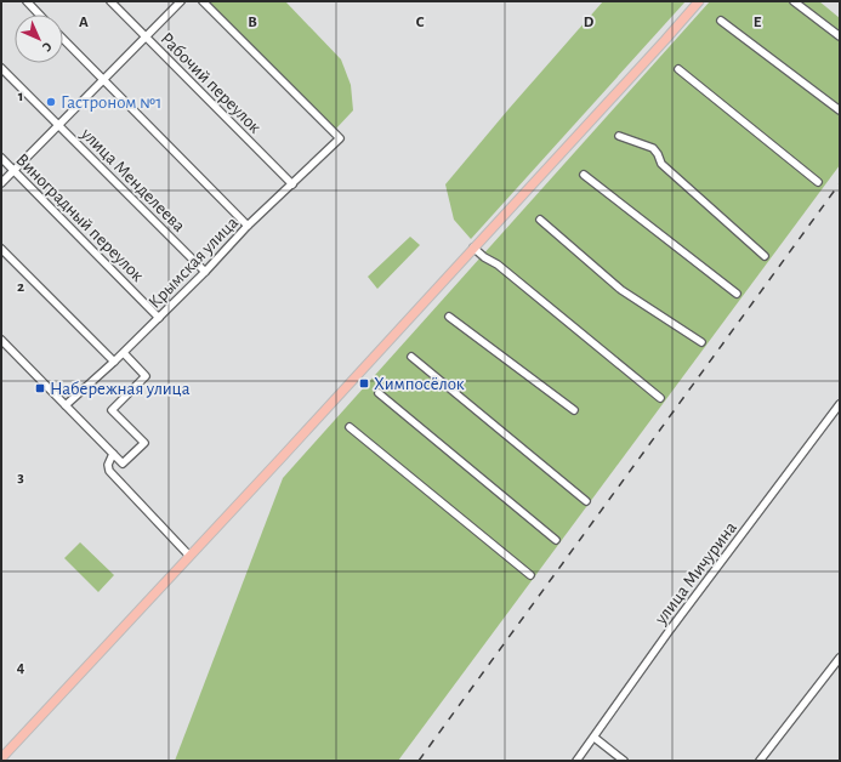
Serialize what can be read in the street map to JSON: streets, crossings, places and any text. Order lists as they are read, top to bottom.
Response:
{
  "streets": {
    "street": [
      "Рабочий переулок",
      "улица Менделеева",
      "Виноградный переулок",
      "Крымская улица",
      "улица Мичурина"
    ]
  },
  "crossings": [
    ["Рабочий переулок", "Крымская улица"],
    ["улица Менделеева", "Крымская улица"],
    ["Виноградный переулок", "Крымская улица"]
  ],
  "places": {
    "other": ["Гастроном №1"],
    "transit": ["Химпосёлок", "Набережная улица"]
  },
  "north": "bottom right",
  "grid": {
    "columns": [
      "A",
      "B",
      "C",
      "D",
      "E"
    ],
    "rows": [
      "1",
      "2",
      "3",
      "4"
    ]
  }
}
